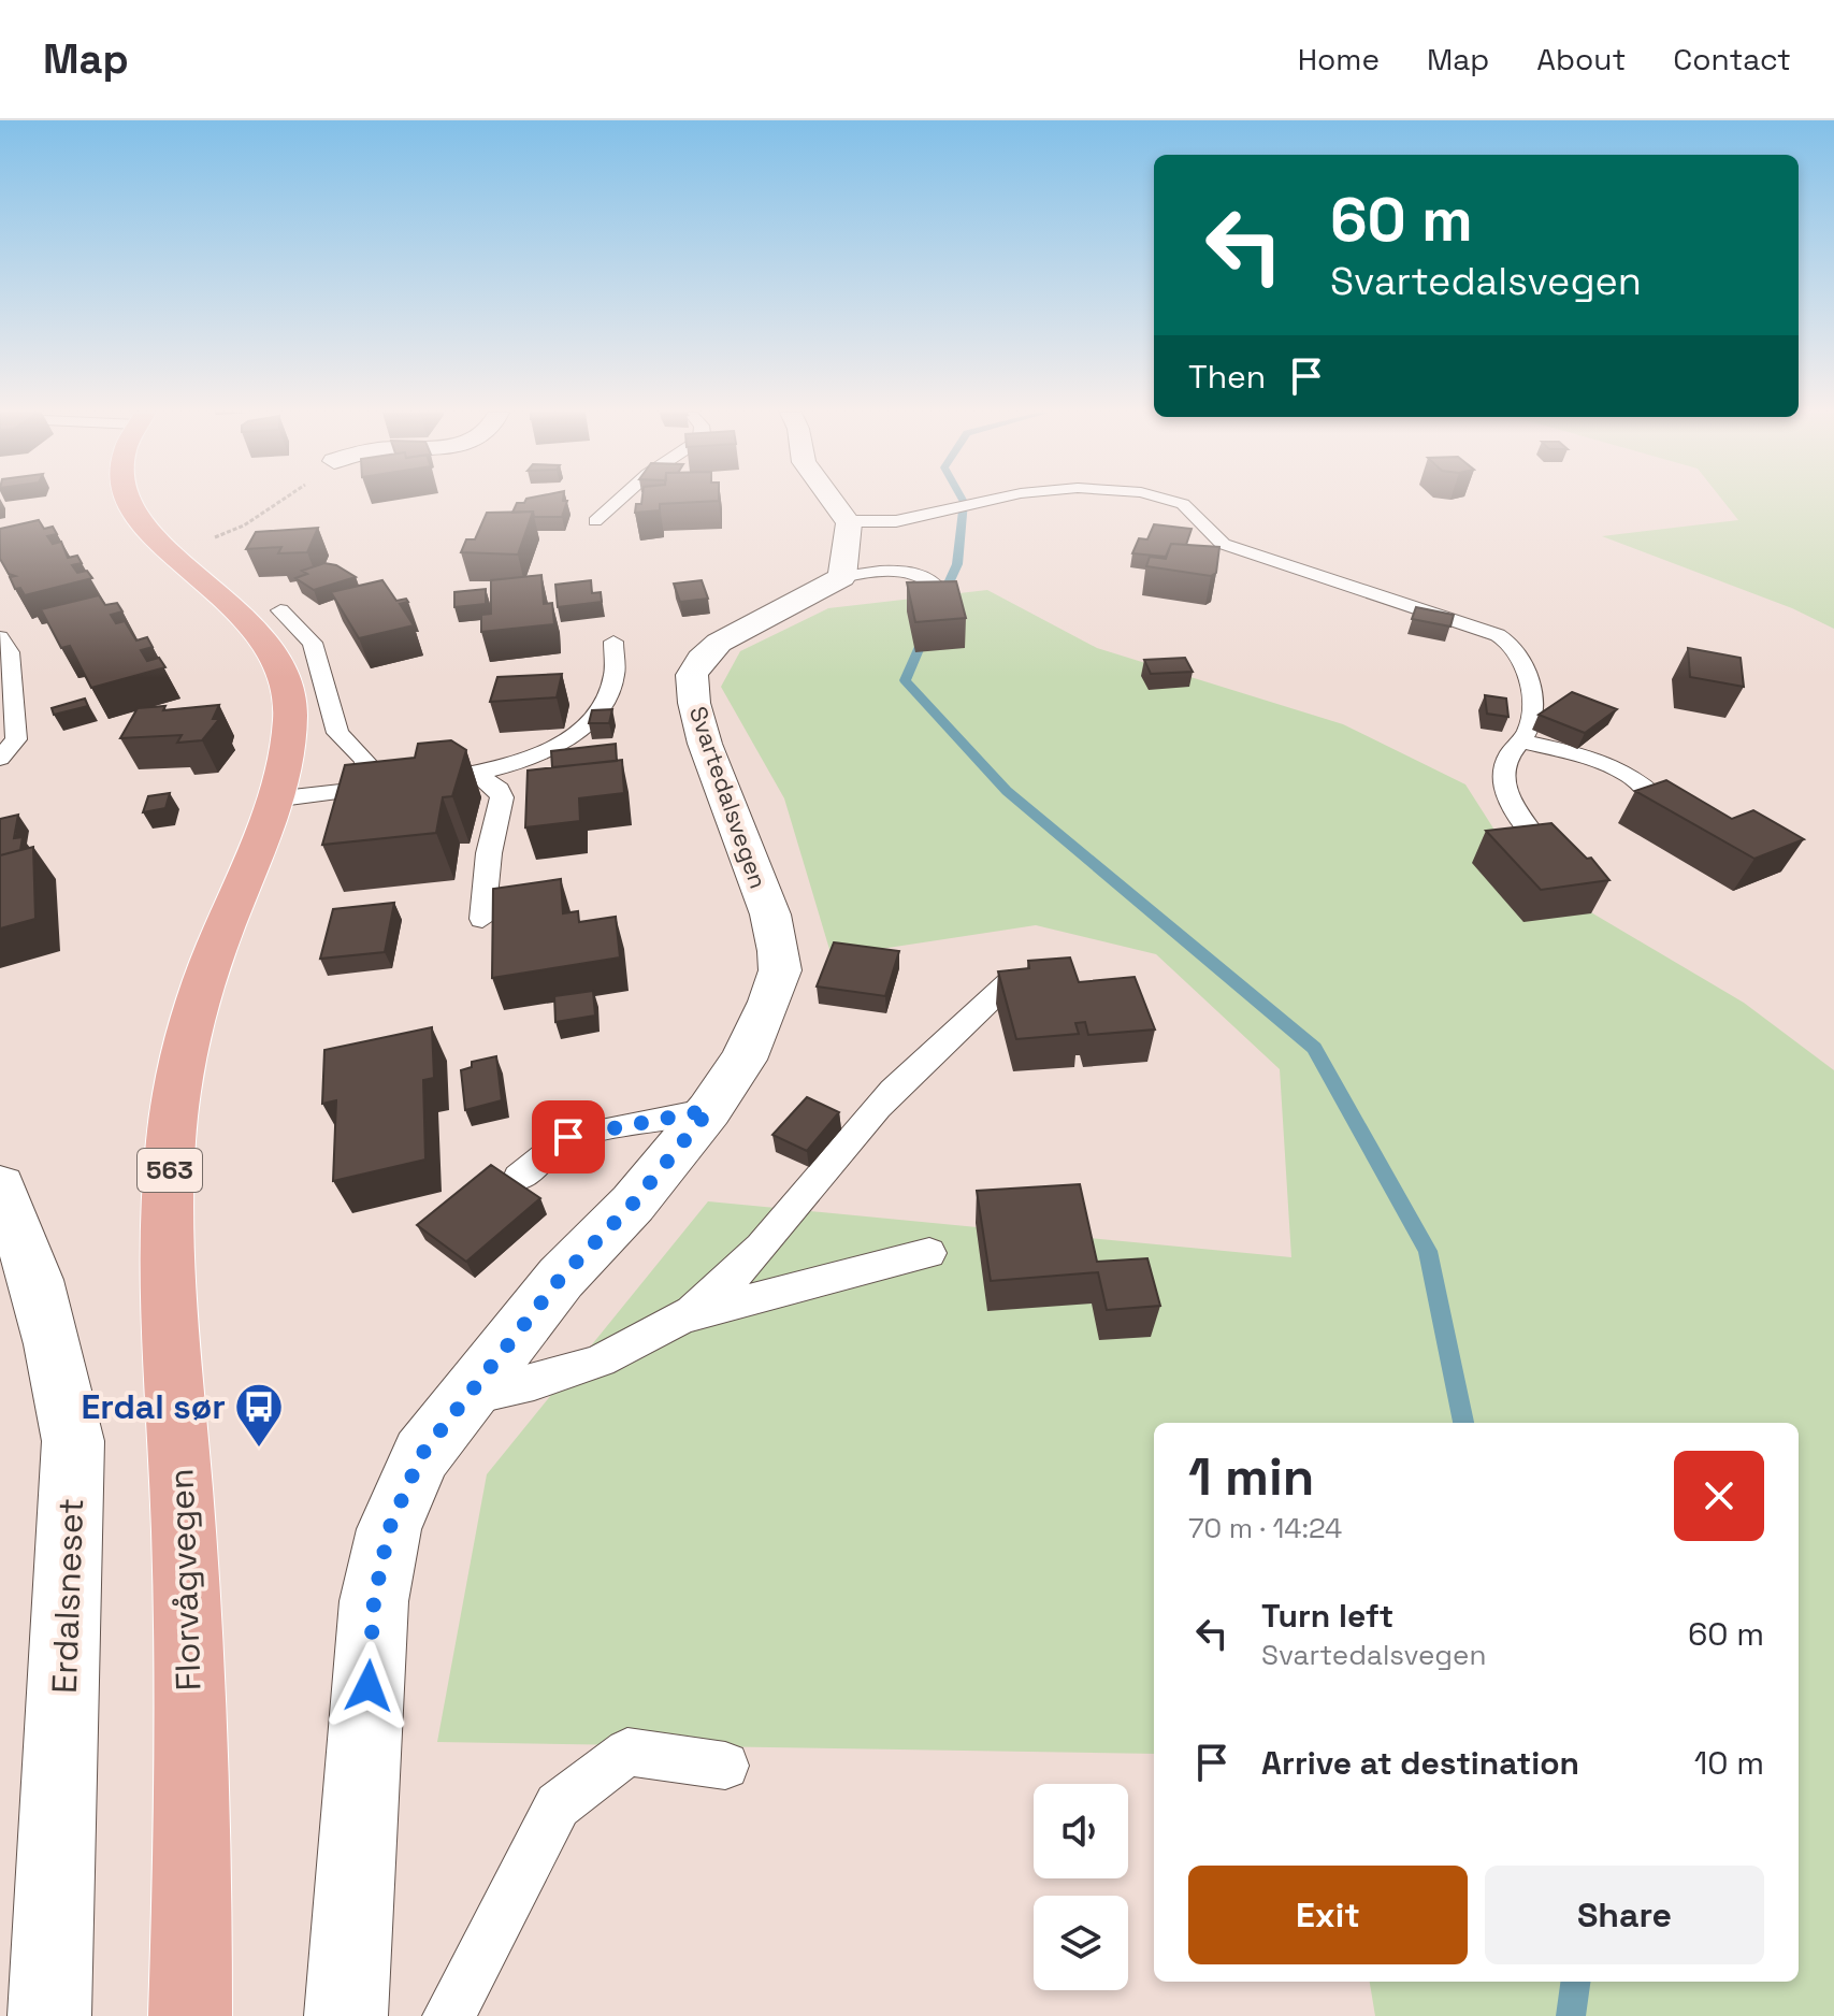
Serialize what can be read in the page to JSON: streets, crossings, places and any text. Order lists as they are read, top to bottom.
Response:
{
  "streets": {
    "main road": ["563", "Florvågvegen"],
    "street": ["Svartedalsvegen", "Erdalsneset"]
  },
  "places": {
    "bus stop": ["Erdal sør"]
  },
  "page": {
    "header": "Map",
    "nav": [
      "Home",
      "Map",
      "About",
      "Contact"
    ],
    "turn": ["60 m", "Svartedalsvegen"],
    "then": "Then",
    "heading": ["1 min", "70 m · 14:24"],
    "list": [
      {
        "name": "Turn left",
        "note": "Svartedalsvegen",
        "value": "60 m"
      },
      {
        "name": "Arrive at destination",
        "value": "10 m"
      }
    ],
    "buttons": ["Exit", "Share"]
  }
}
